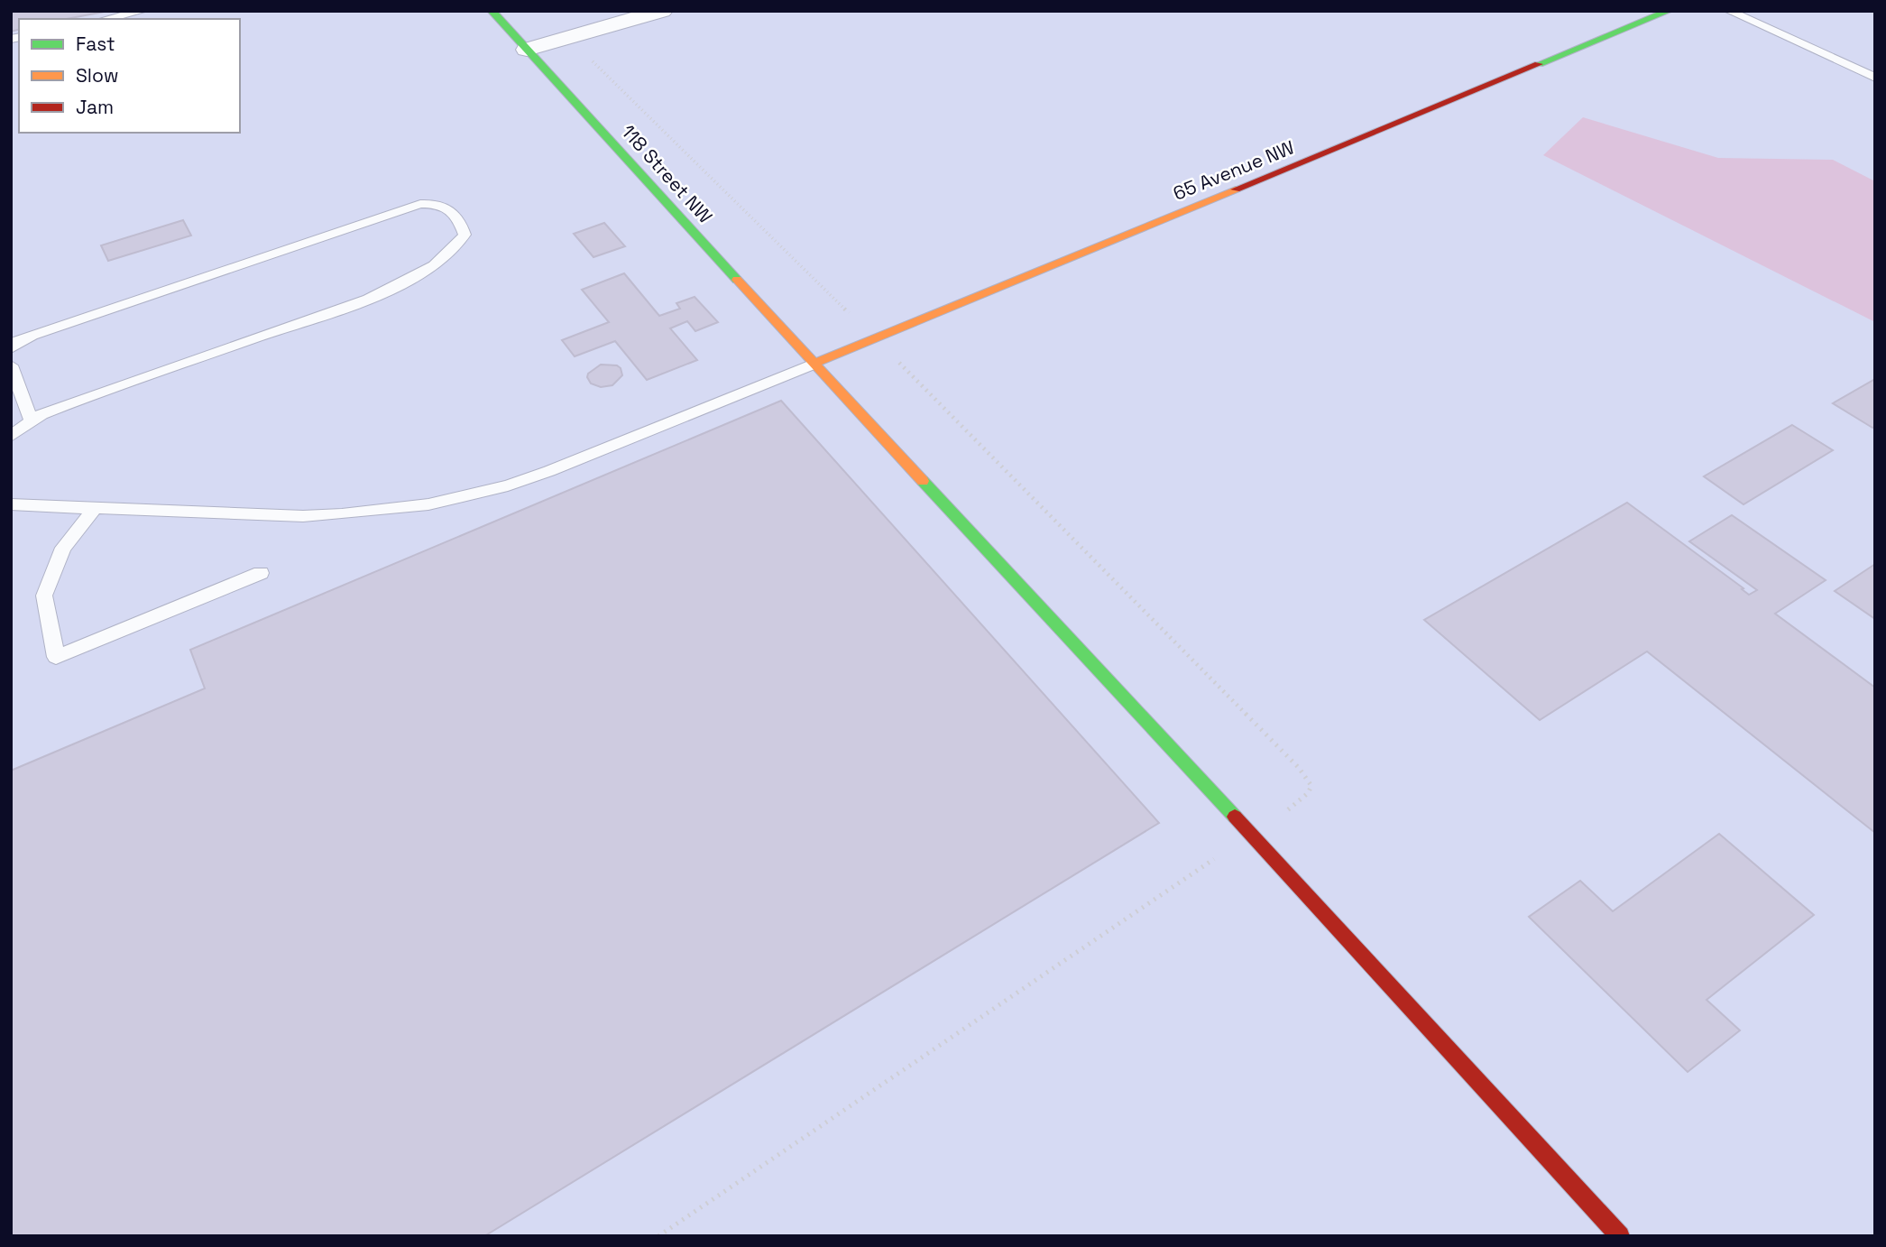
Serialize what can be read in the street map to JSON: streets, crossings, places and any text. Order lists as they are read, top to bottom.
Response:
{
  "streets": {
    "street": ["65 Avenue NW", "118 Street NW"]
  },
  "crossings": [
    ["65 Avenue NW", "118 Street NW"]
  ],
  "legend": ["Fast", "Slow", "Jam"]
}
